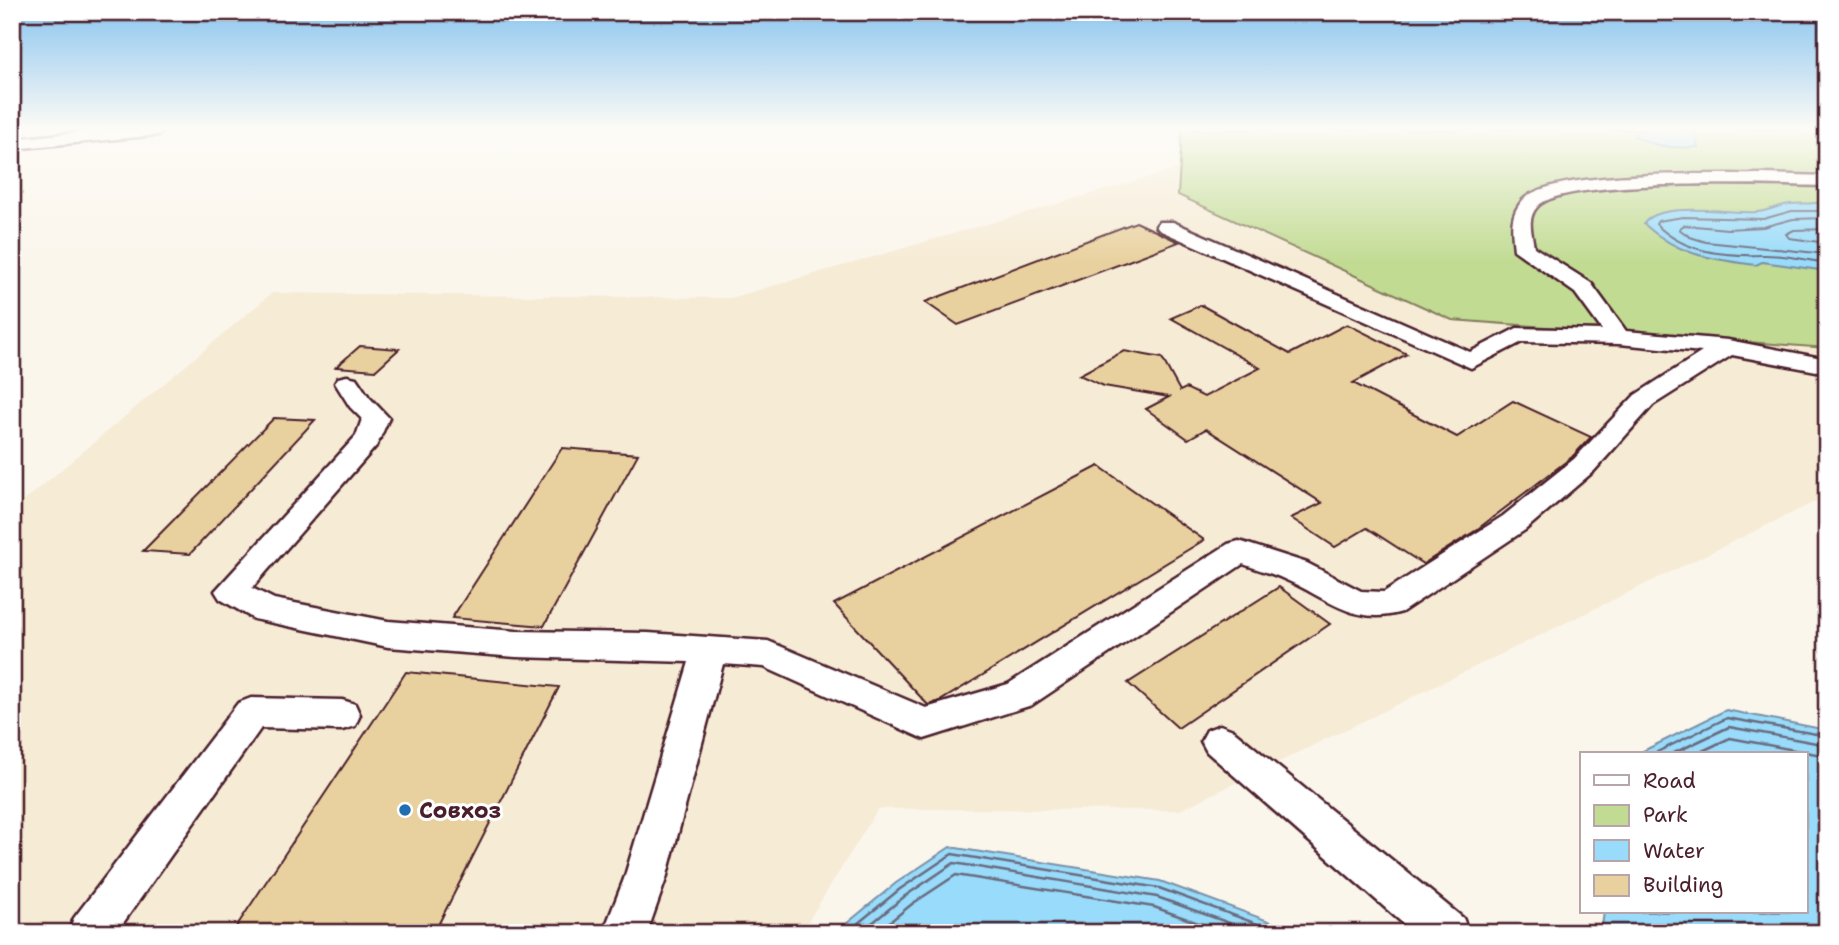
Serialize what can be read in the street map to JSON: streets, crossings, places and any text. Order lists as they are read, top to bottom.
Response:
{
  "places": ["Совхоз"],
  "legend": [
    "Road",
    "Park",
    "Water",
    "Building"
  ]
}
